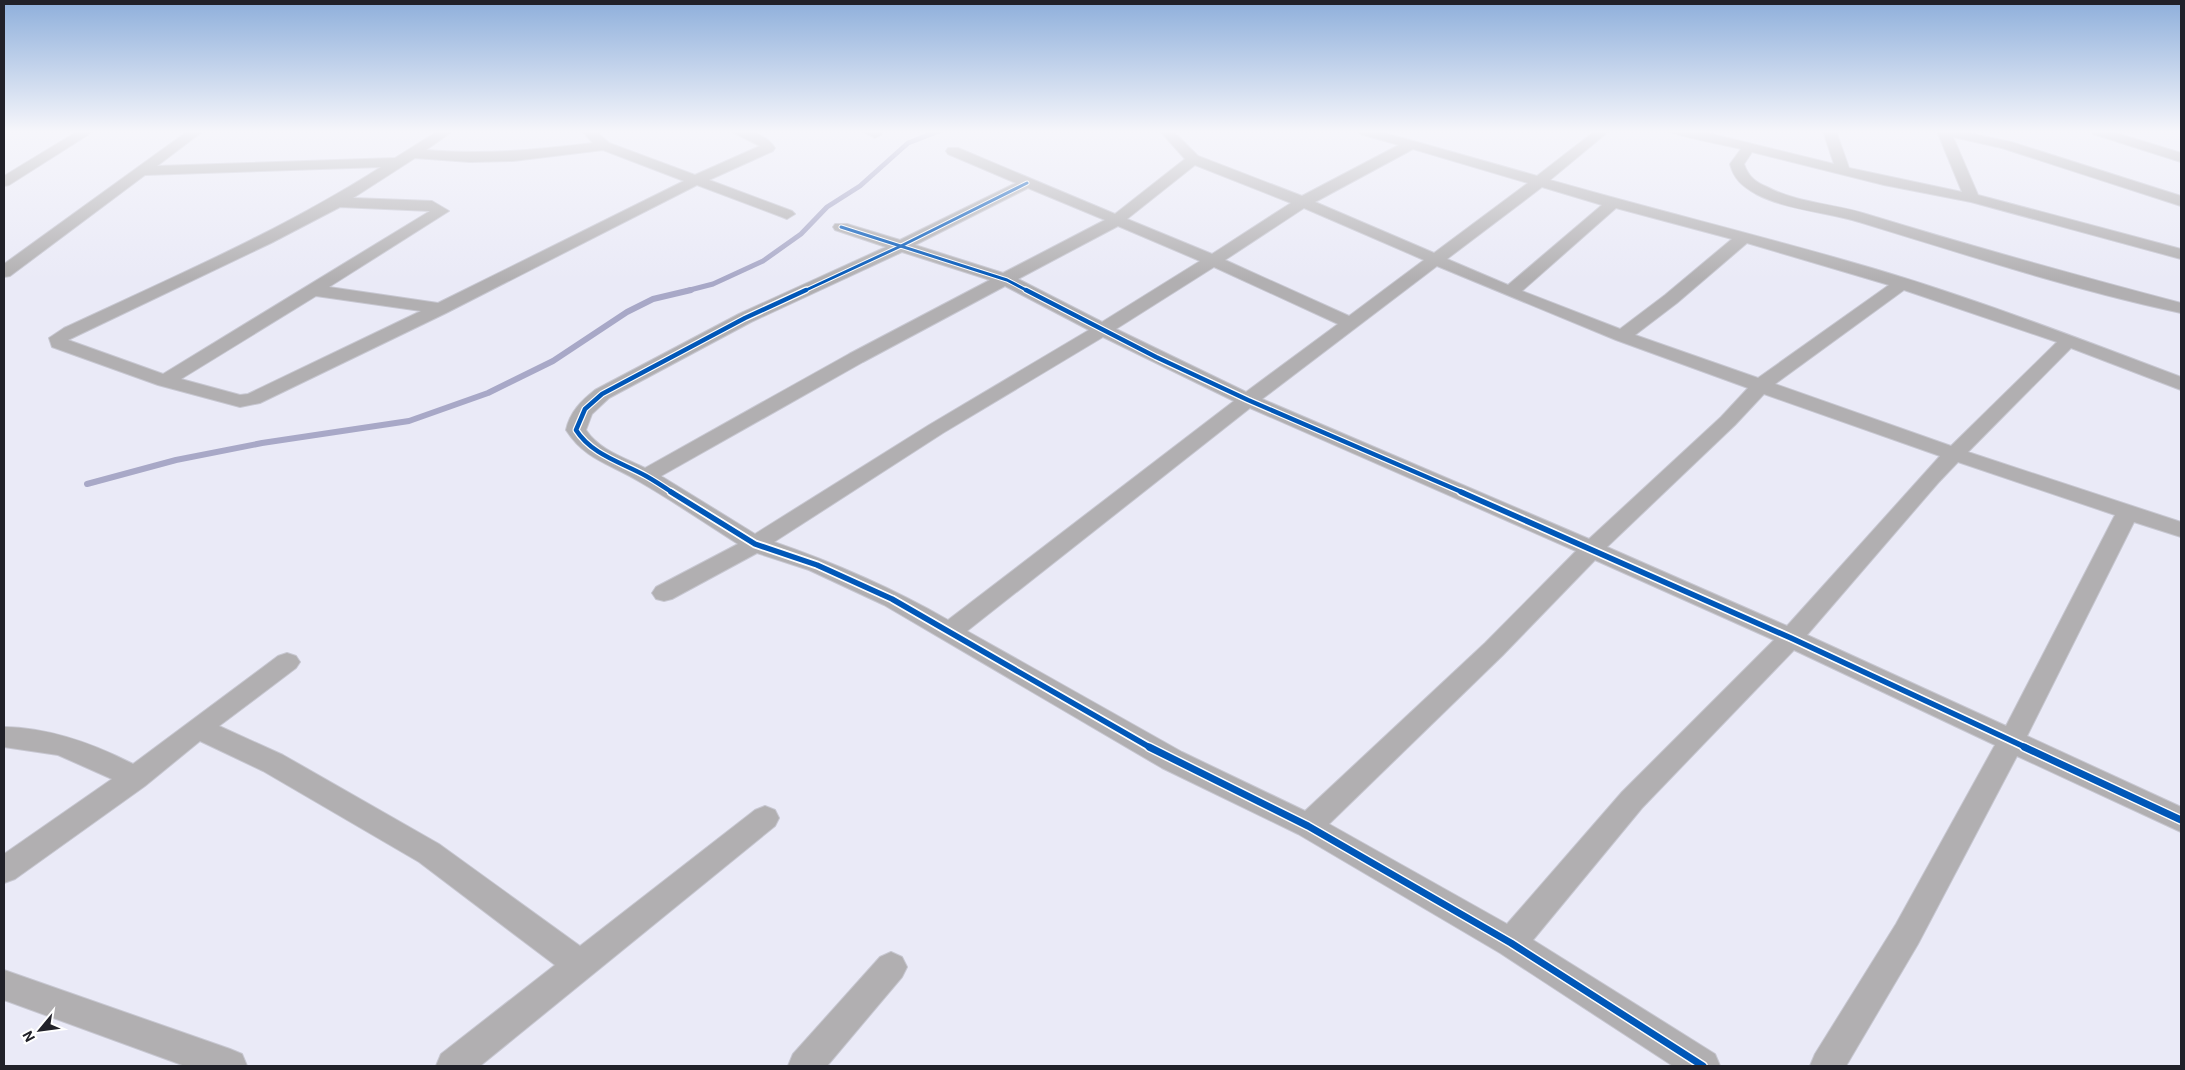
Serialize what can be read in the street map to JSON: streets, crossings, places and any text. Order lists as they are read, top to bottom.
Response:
{
  "north": "bottom left"
}
